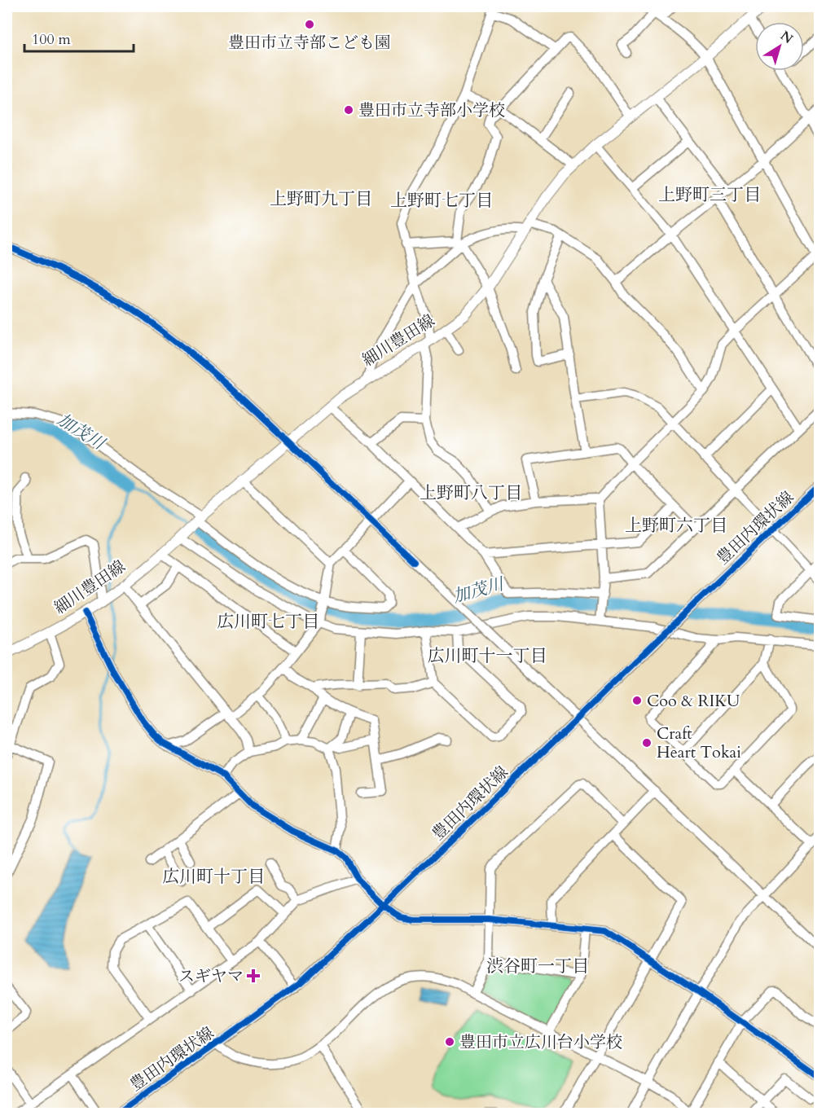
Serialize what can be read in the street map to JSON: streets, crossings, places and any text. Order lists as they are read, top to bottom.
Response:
{
  "streets": {
    "main road": ["細川豊田線"],
    "street": ["豊田内環状線"]
  },
  "districts": [
    "上野町三丁目",
    "上野町九丁目",
    "上野町七丁目",
    "上野町八丁目",
    "上野町六丁目",
    "広川町七丁目",
    "広川町十一丁目",
    "広川町十丁目",
    "渋谷町一丁目"
  ],
  "water": ["加茂川"],
  "places": {
    "other": [
      "豊田市立寺部こども園",
      "豊田市立寺部小学校",
      "Coo & RIKU",
      "Craft Heart Tokai",
      "豊田市立広川台小学校"
    ],
    "health": ["スギヤマ"]
  },
  "scale_bar": "100 m",
  "north": "top right"
}
